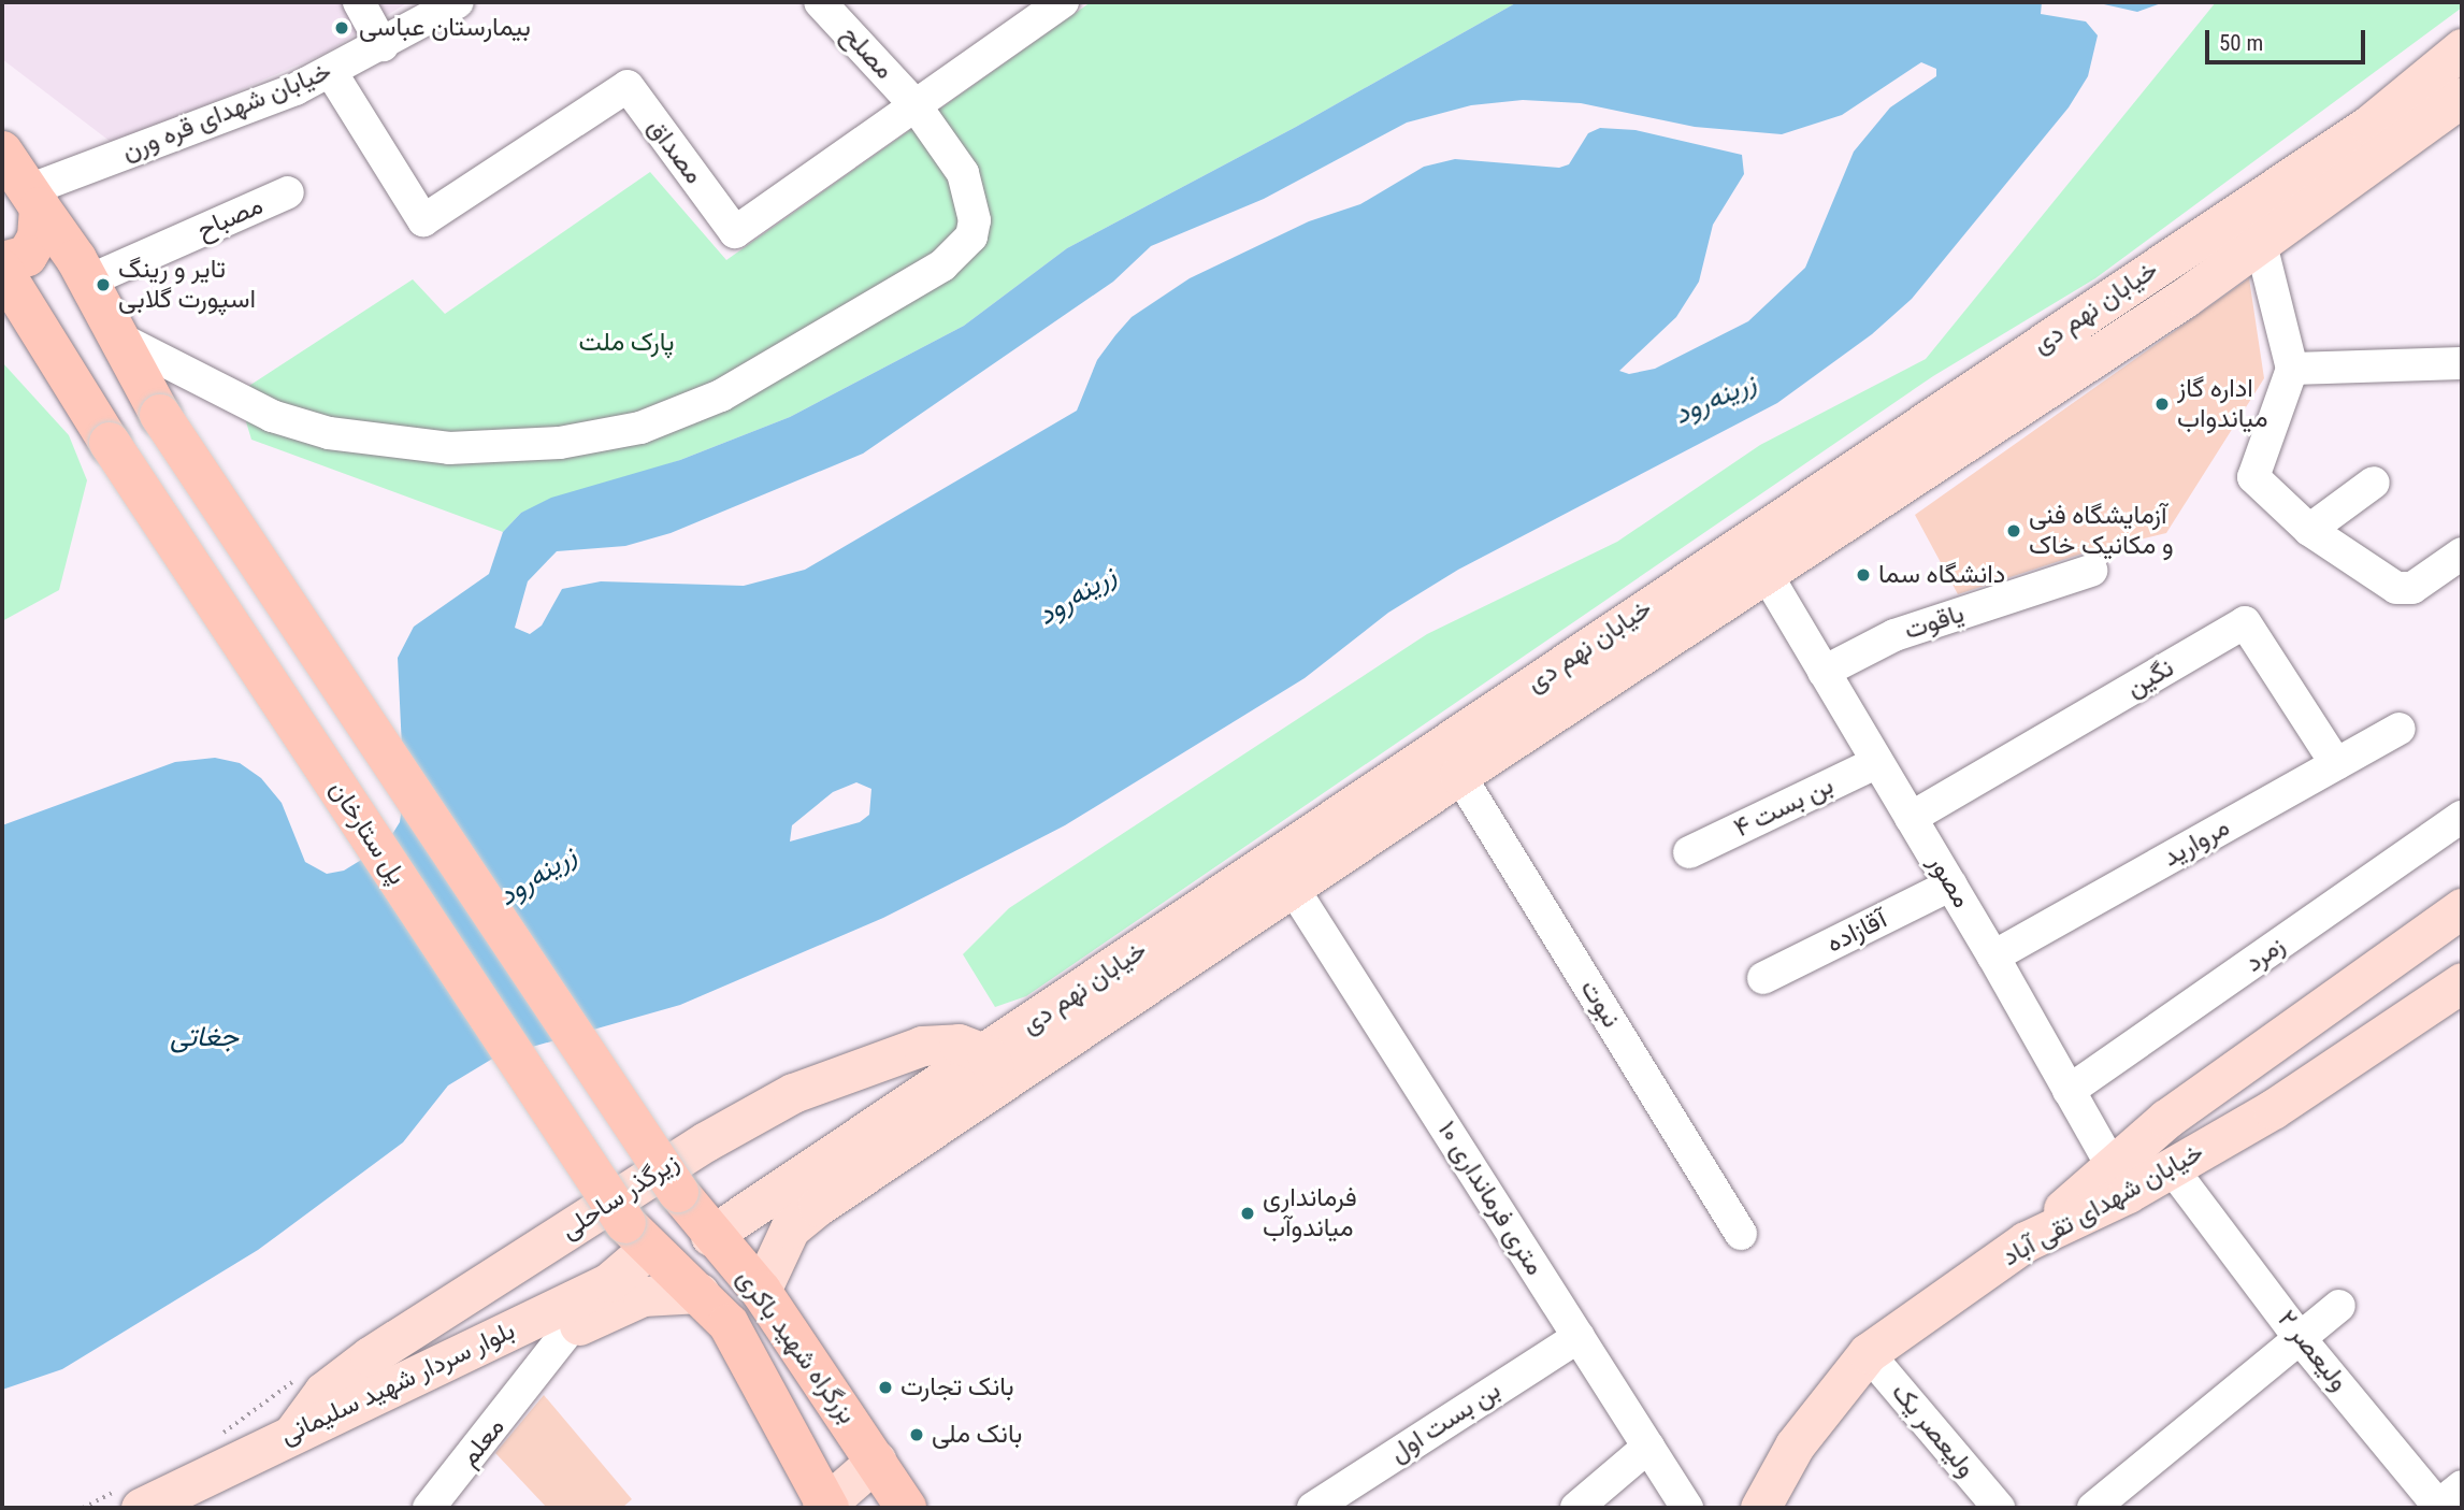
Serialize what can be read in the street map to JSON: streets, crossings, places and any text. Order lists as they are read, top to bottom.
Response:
{
  "streets": {
    "highway": ["پل ستارخان", "بزرگراه شهید باکری"],
    "main road": [
      "خیابان نهم دی",
      "زیرگذر ساحلی",
      "خیابان شهدای تقی آباد",
      "بلوار سردار شهید سلیمانی"
    ],
    "street": [
      "مصلح",
      "خیابان شهدای قره ورن",
      "مصداق",
      "مصباح",
      "یاقوت",
      "نگین",
      "بن بست ۴",
      "مروارید",
      "مصور",
      "آقازاده",
      "زمرد",
      "نبوت",
      "۱۰ متری فرمانداری",
      "ولیعصر ۲",
      "بن بست اول",
      "ولیعصر یک",
      "معلم"
    ]
  },
  "crossings": [
    ["مصلح", "مصداق"],
    ["مصلح", "بزرگراه شهید باکری"],
    ["خیابان شهدای قره ورن", "مصداق"],
    ["خیابان نهم دی", "مصور"],
    ["خیابان نهم دی", "نبوت"],
    ["خیابان نهم دی", "زیرگذر ساحلی"],
    ["خیابان نهم دی", "۱۰ متری فرمانداری"],
    ["خیابان نهم دی", "بزرگراه شهید باکری"],
    ["یاقوت", "مصور"],
    ["نگین", "مروارید"],
    ["نگین", "مصور"],
    ["بن بست ۴", "مصور"],
    ["پل ستارخان", "بزرگراه شهید باکری"],
    ["پل ستارخان", "بلوار سردار شهید سلیمانی"],
    ["مروارید", "مصور"],
    ["مصور", "آقازاده"],
    ["مصور", "زمرد"],
    ["مصور", "خیابان شهدای تقی آباد"],
    ["زیرگذر ساحلی", "بلوار سردار شهید سلیمانی"],
    ["۱۰ متری فرمانداری", "بن بست اول"],
    ["خیابان شهدای تقی آباد", "ولیعصر ۲"],
    ["خیابان شهدای تقی آباد", "ولیعصر یک"],
    ["بزرگراه شهید باکری", "بلوار سردار شهید سلیمانی"],
    ["بلوار سردار شهید سلیمانی", "معلم"]
  ],
  "water": ["زرینه‌رود", "جغاتی"],
  "parks": ["پارک ملت"],
  "places": [
    "بیمارستان عباسی",
    "تایر و رینگ اسپورت گلابی",
    "اداره گاز میاندواب",
    "آزمایشگاه فنی و مکانیک خاک",
    "دانشگاه سما",
    "فرمانداری میاندوآب",
    "بانک تجارت",
    "بانک ملی"
  ],
  "scale_bar": "50 m"
}
